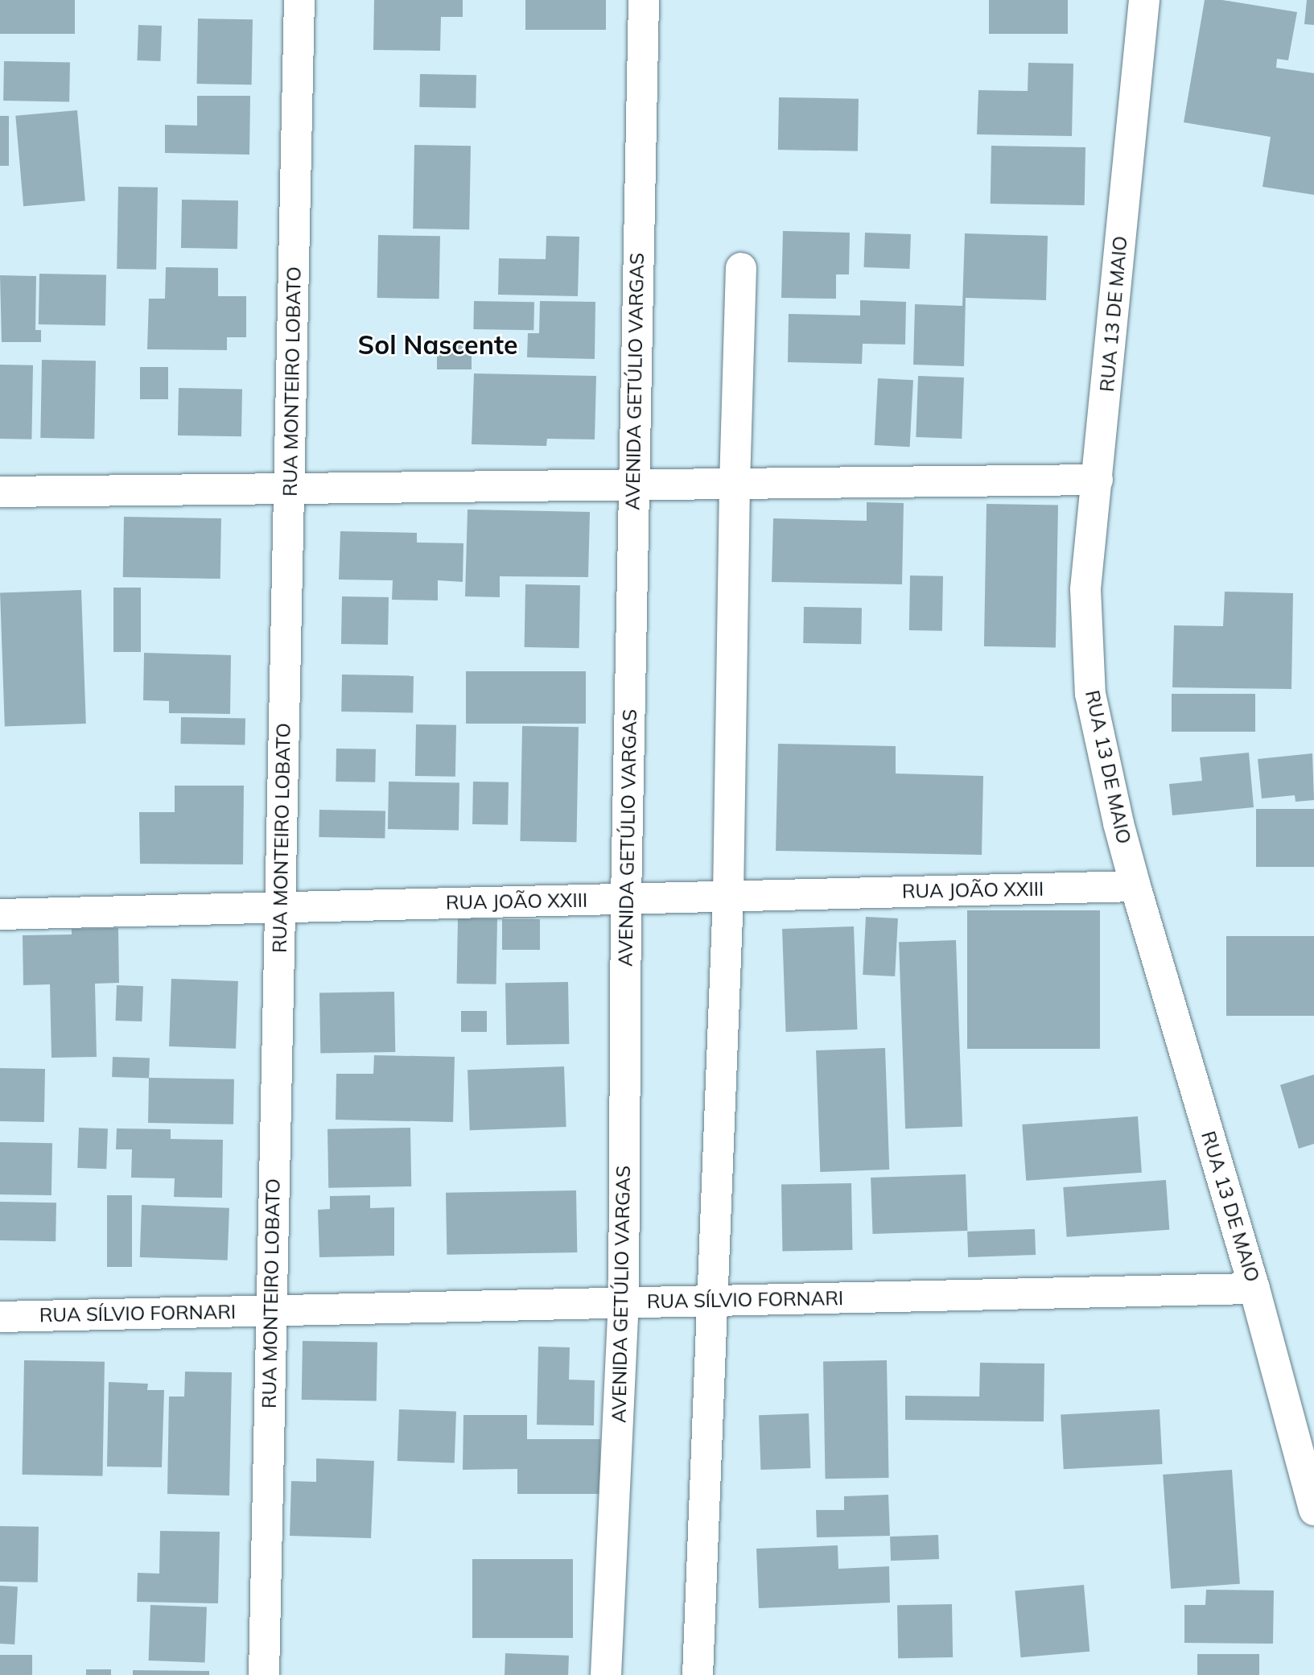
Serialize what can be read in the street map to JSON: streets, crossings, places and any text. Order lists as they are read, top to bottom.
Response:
{
  "streets": {
    "street": [
      "RUA 13 DE MAIO",
      "RUA MONTEIRO LOBATO",
      "AVENIDA GETÚLIO VARGAS",
      "RUA JOÃO XXIII",
      "RUA SÍLVIO FORNARI"
    ]
  },
  "crossings": [
    ["RUA 13 DE MAIO", "RUA JOÃO XXIII"],
    ["RUA 13 DE MAIO", "RUA SÍLVIO FORNARI"],
    ["RUA MONTEIRO LOBATO", "RUA JOÃO XXIII"],
    ["RUA MONTEIRO LOBATO", "RUA SÍLVIO FORNARI"],
    ["AVENIDA GETÚLIO VARGAS", "RUA JOÃO XXIII"],
    ["AVENIDA GETÚLIO VARGAS", "RUA SÍLVIO FORNARI"]
  ],
  "districts": ["Sol Nascente"]
}
